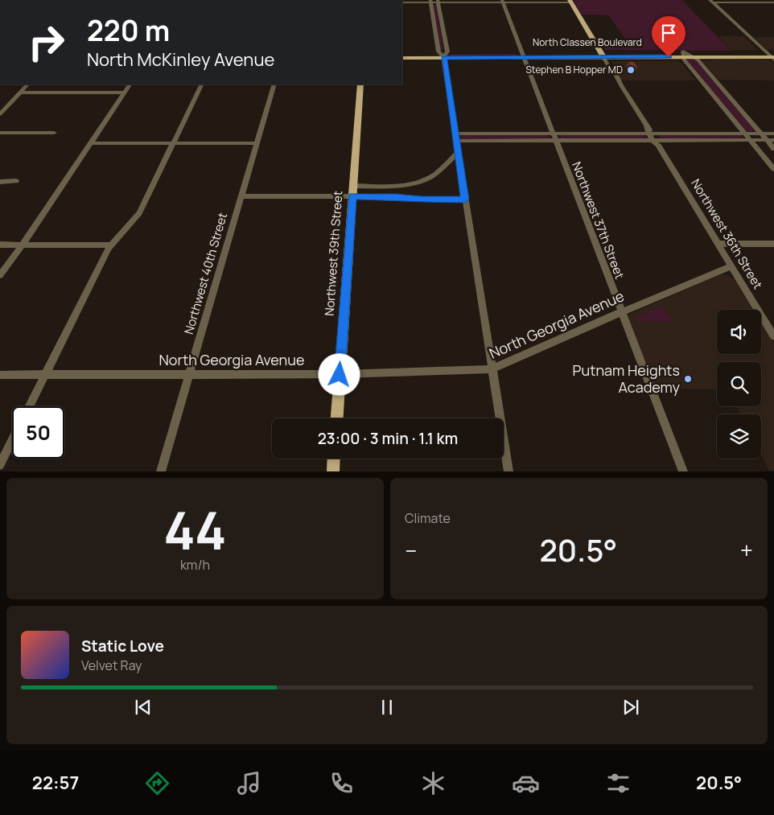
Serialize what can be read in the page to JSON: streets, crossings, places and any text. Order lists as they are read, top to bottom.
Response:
{
  "streets": {
    "main road": ["North Classen Boulevard", "Northwest 36th Street", "Northwest 39th Street"],
    "street": ["Northwest 37th Street", "Northwest 40th Street", "North Georgia Avenue"]
  },
  "crossings": [
    ["North Classen Boulevard", "Northwest 37th Street"],
    ["North Classen Boulevard", "Northwest 36th Street"],
    ["Northwest 37th Street", "North Georgia Avenue"],
    ["Northwest 36th Street", "North Georgia Avenue"],
    ["Northwest 39th Street", "North Georgia Avenue"],
    ["Northwest 40th Street", "North Georgia Avenue"]
  ],
  "places": ["Stephen B Hopper MD", "Putnam Heights Academy"],
  "page": {
    "turn": ["220 m", "North McKinley Avenue"],
    "limit": "50",
    "trip": "23:00 · 3 min · 1.1 km",
    "tile": [
      ["44", "km/h"],
      "Climate"
    ],
    "heat": ["−", "20.5°", "+"],
    "song": ["Static Love", "Velvet Ray"],
    "tabs": ["22:57", "20.5°"]
  }
}
